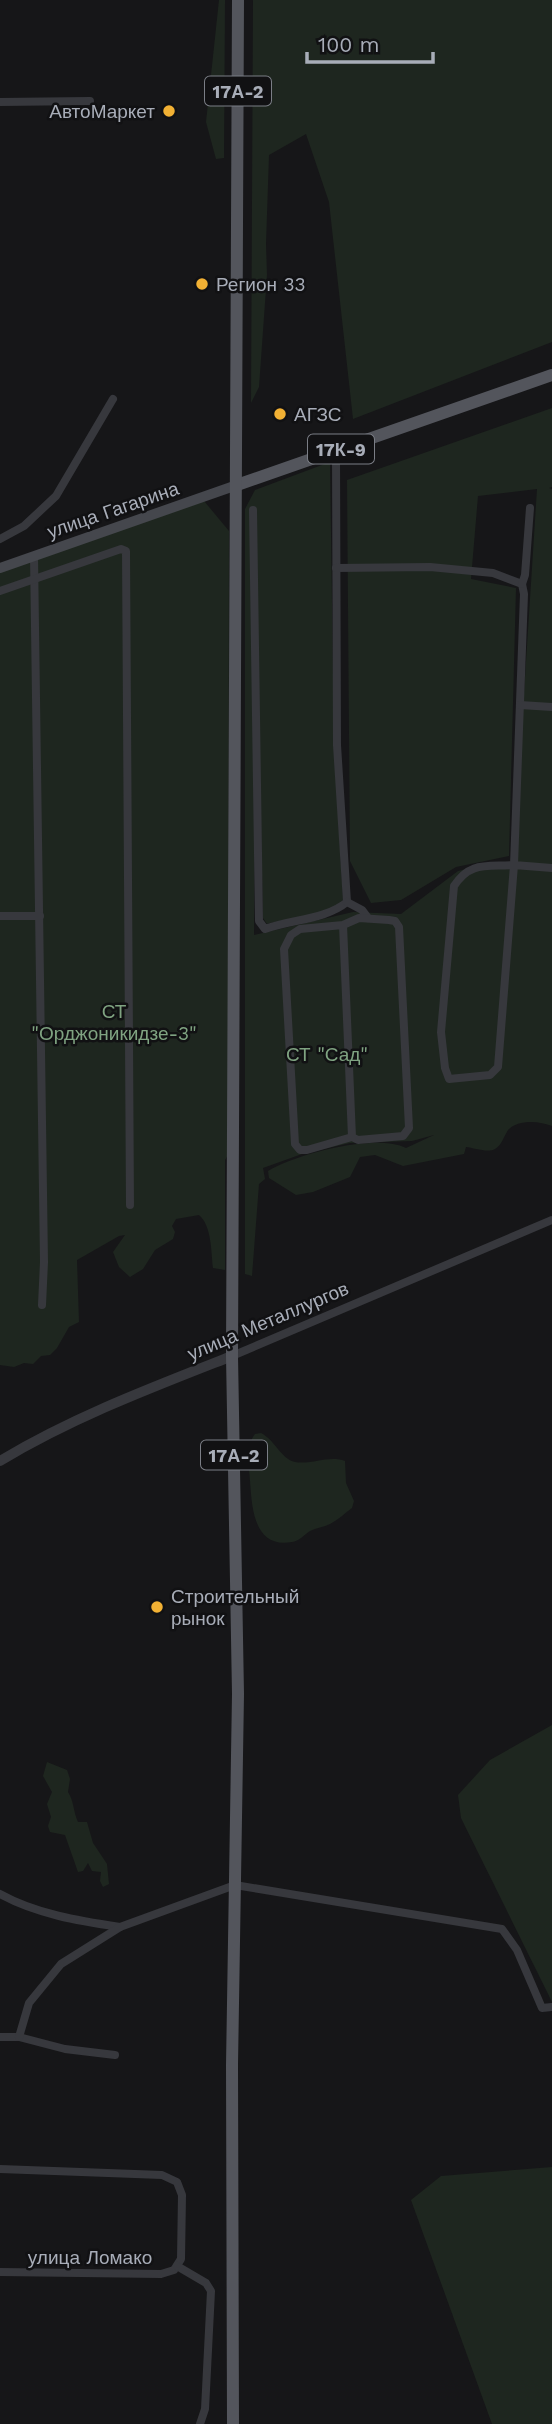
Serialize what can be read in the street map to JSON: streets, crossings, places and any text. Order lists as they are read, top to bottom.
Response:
{
  "streets": {
    "main road": ["17А-2", "17К-9", "улица Гагарина"],
    "street": ["улица Металлургов", "улица Ломако"]
  },
  "crossings": [
    ["17А-2", "17К-9"],
    ["17А-2", "улица Гагарина"],
    ["17А-2", "улица Металлургов"],
    ["17К-9", "улица Гагарина"]
  ],
  "parks": ["СТ \"Орджоникидзе-3\"", "СТ \"Сад\""],
  "places": [
    "АвтоМаркет",
    "Регион 33",
    "АГЗС",
    "Строительный рынок"
  ],
  "scale_bar": "100 m"
}
